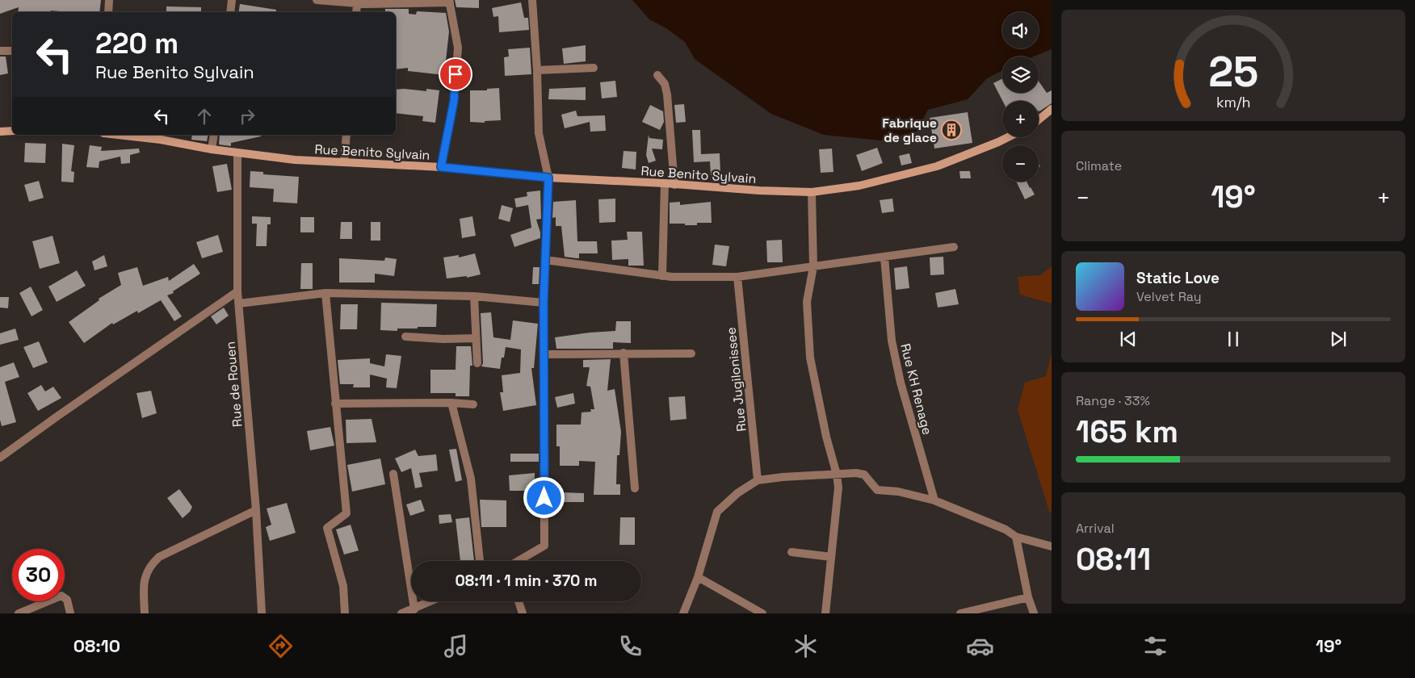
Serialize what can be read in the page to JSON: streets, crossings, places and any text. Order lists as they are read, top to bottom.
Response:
{
  "streets": {
    "main road": ["Rue Benito Sylvain"],
    "street": ["Rue Jugilonissee", "Rue de Rouen", "Rue KH Renage"]
  },
  "crossings": [
    ["Rue Benito Sylvain", "Rue de Rouen"]
  ],
  "places": {
    "building": ["Fabrique de glace"]
  },
  "page": {
    "map_buttons": ["+", "−"],
    "turn": ["220 m", "Rue Benito Sylvain"],
    "tile": [
      "Climate",
      ["Range · 33%", "165 km"],
      ["Arrival", "08:11"]
    ],
    "heat": ["−", "19°", "+"],
    "song": ["Static Love", "Velvet Ray"],
    "limit": "30",
    "trip": "08:11 · 1 min · 370 m",
    "tabs": ["08:10", "19°"],
    "gauge": ["25", "km/h"]
  }
}
